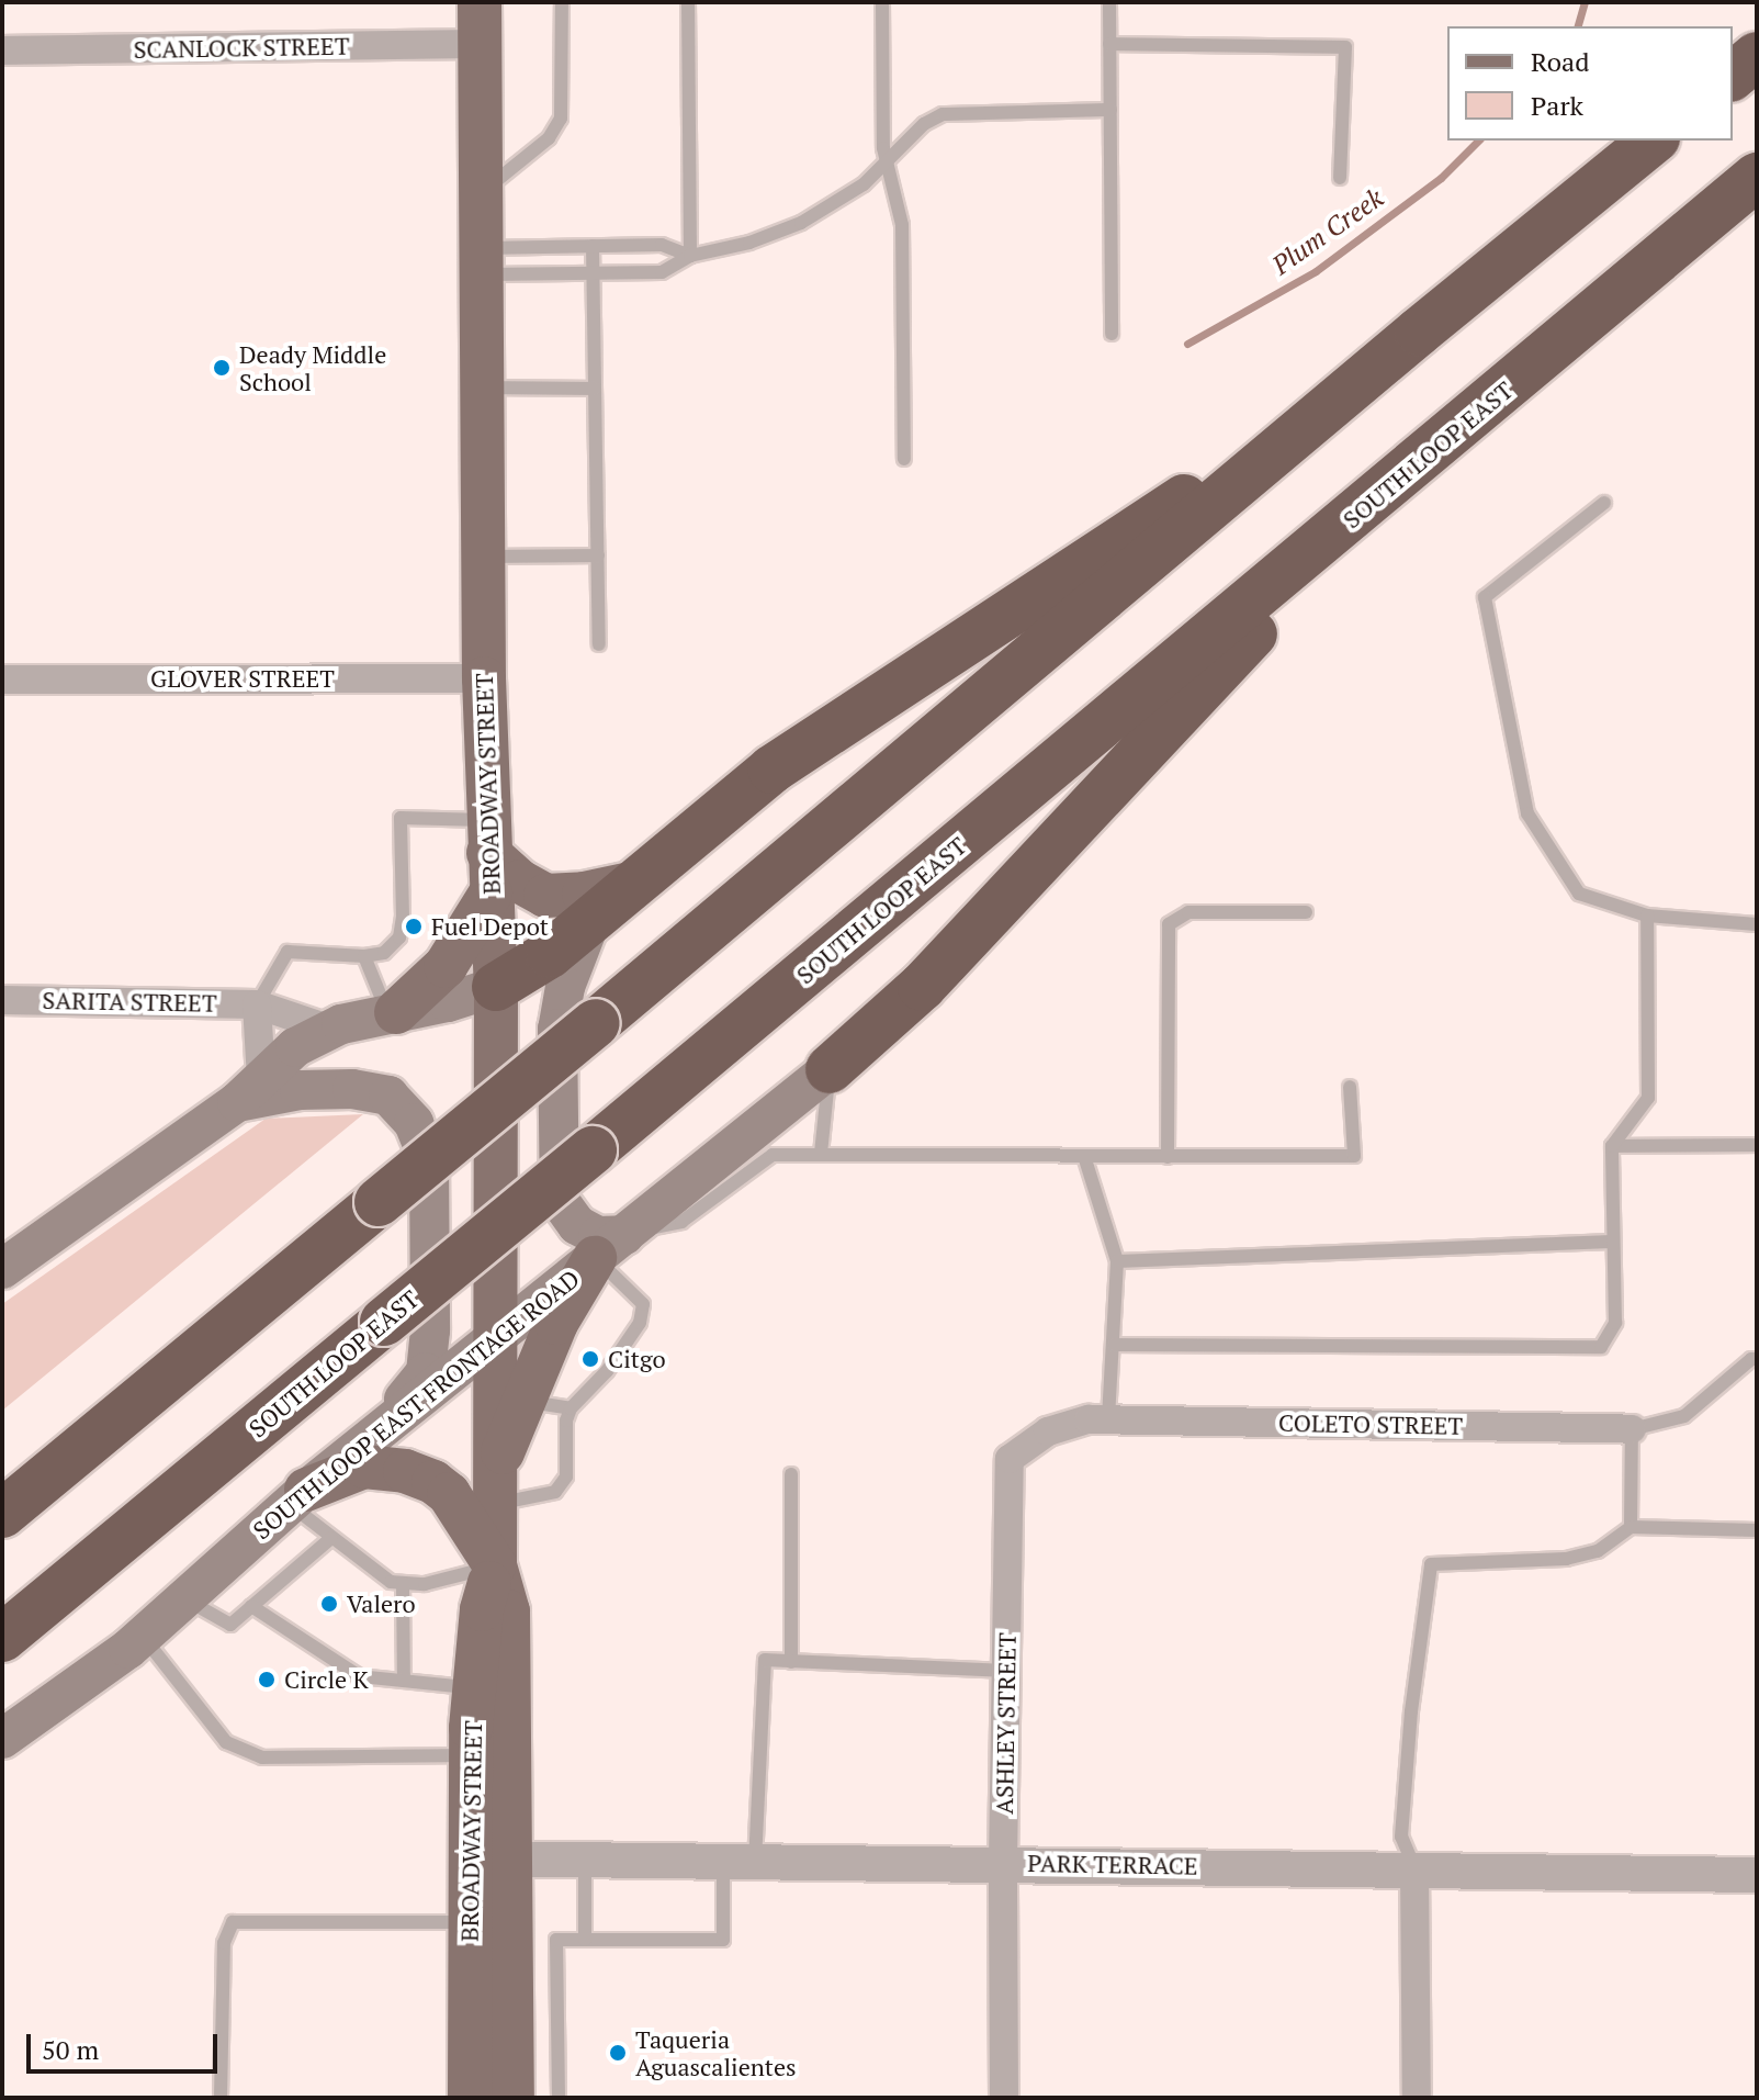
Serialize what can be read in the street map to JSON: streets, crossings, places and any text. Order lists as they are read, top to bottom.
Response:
{
  "streets": {
    "highway": ["SOUTH LOOP EAST"],
    "main road": ["BROADWAY STREET", "SOUTH LOOP EAST FRONTAGE ROAD"],
    "street": [
      "SCANLOCK STREET",
      "GLOVER STREET",
      "SARITA STREET",
      "COLETO STREET",
      "ASHLEY STREET",
      "PARK TERRACE"
    ]
  },
  "crossings": [
    ["SCANLOCK STREET", "BROADWAY STREET"],
    ["GLOVER STREET", "BROADWAY STREET"],
    ["BROADWAY STREET", "SOUTH LOOP EAST FRONTAGE ROAD"],
    ["BROADWAY STREET", "PARK TERRACE"],
    ["COLETO STREET", "ASHLEY STREET"],
    ["ASHLEY STREET", "PARK TERRACE"]
  ],
  "water": ["Plum Creek"],
  "places": [
    "Deady Middle School",
    "Fuel Depot",
    "Citgo",
    "Valero",
    "Circle K",
    "Taqueria Aguascalientes"
  ],
  "legend": ["Road", "Park"],
  "scale_bar": "50 m"
}
